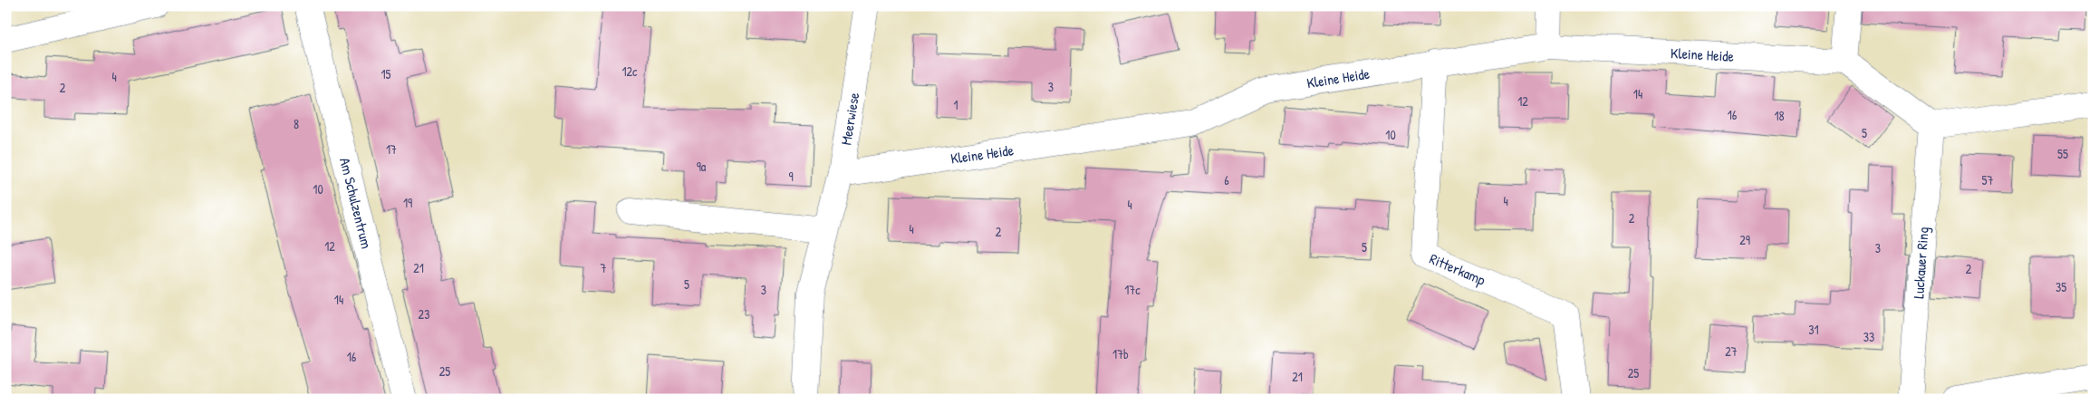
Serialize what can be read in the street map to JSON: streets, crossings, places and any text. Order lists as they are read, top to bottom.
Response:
{
  "streets": {
    "street": [
      "Kleine Heide",
      "Meerwiese",
      "Am Schulzentrum",
      "Luckauer Ring",
      "Ritterkamp"
    ]
  },
  "crossings": [
    ["Kleine Heide", "Meerwiese"],
    ["Kleine Heide", "Ritterkamp"]
  ],
  "house_numbers": [
    "12c",
    "15",
    "4",
    "3",
    "2",
    "14",
    "12",
    "1",
    "16",
    "18",
    "8",
    "5",
    "10",
    "17",
    "55",
    "9a",
    "9",
    "6",
    "57",
    "10",
    "4",
    "19",
    "4",
    "2",
    "4",
    "2",
    "29",
    "12",
    "5",
    "3",
    "21",
    "7",
    "2",
    "5",
    "35",
    "3",
    "17c",
    "14",
    "23",
    "31",
    "33",
    "27",
    "17b",
    "16",
    "25",
    "25",
    "21"
  ]
}
